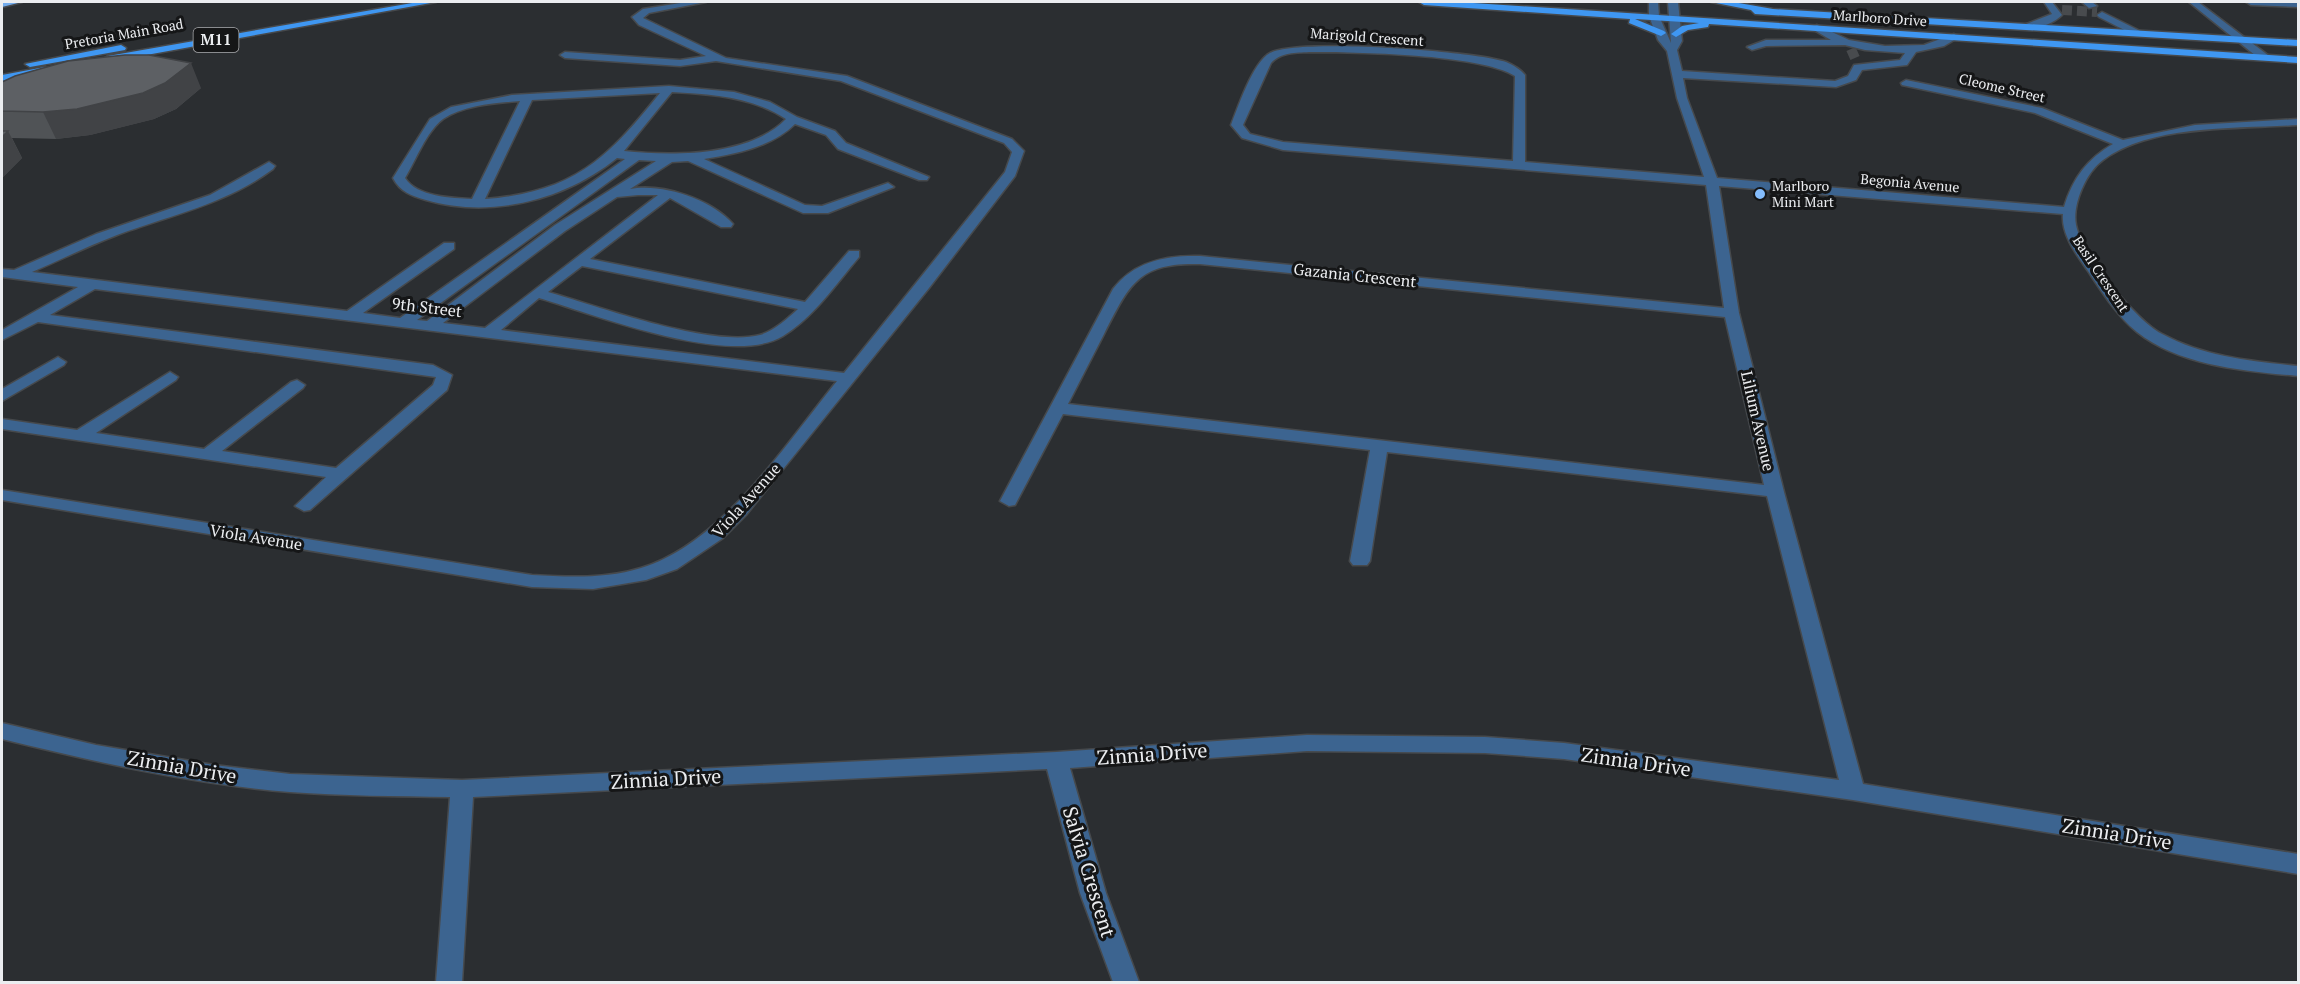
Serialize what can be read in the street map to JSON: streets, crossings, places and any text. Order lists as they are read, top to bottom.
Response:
{
  "streets": {
    "main road": ["Marlboro Drive", "Pretoria Main Road", "M11"],
    "street": [
      "Marigold Crescent",
      "Cleome Street",
      "Begonia Avenue",
      "Basil Crescent",
      "Gazania Crescent",
      "9th Street",
      "Lilium Avenue",
      "Viola Avenue",
      "Zinnia Drive",
      "Salvia Crescent"
    ]
  },
  "crossings": [
    ["Marlboro Drive", "Lilium Avenue"],
    ["Marigold Crescent", "Begonia Avenue"],
    ["Marigold Crescent", "Lilium Avenue"],
    ["Begonia Avenue", "Basil Crescent"],
    ["Begonia Avenue", "Lilium Avenue"],
    ["Gazania Crescent", "Lilium Avenue"],
    ["9th Street", "Viola Avenue"],
    ["Lilium Avenue", "Zinnia Drive"],
    ["Zinnia Drive", "Salvia Crescent"]
  ],
  "places": ["Marlboro Mini Mart"]
}
